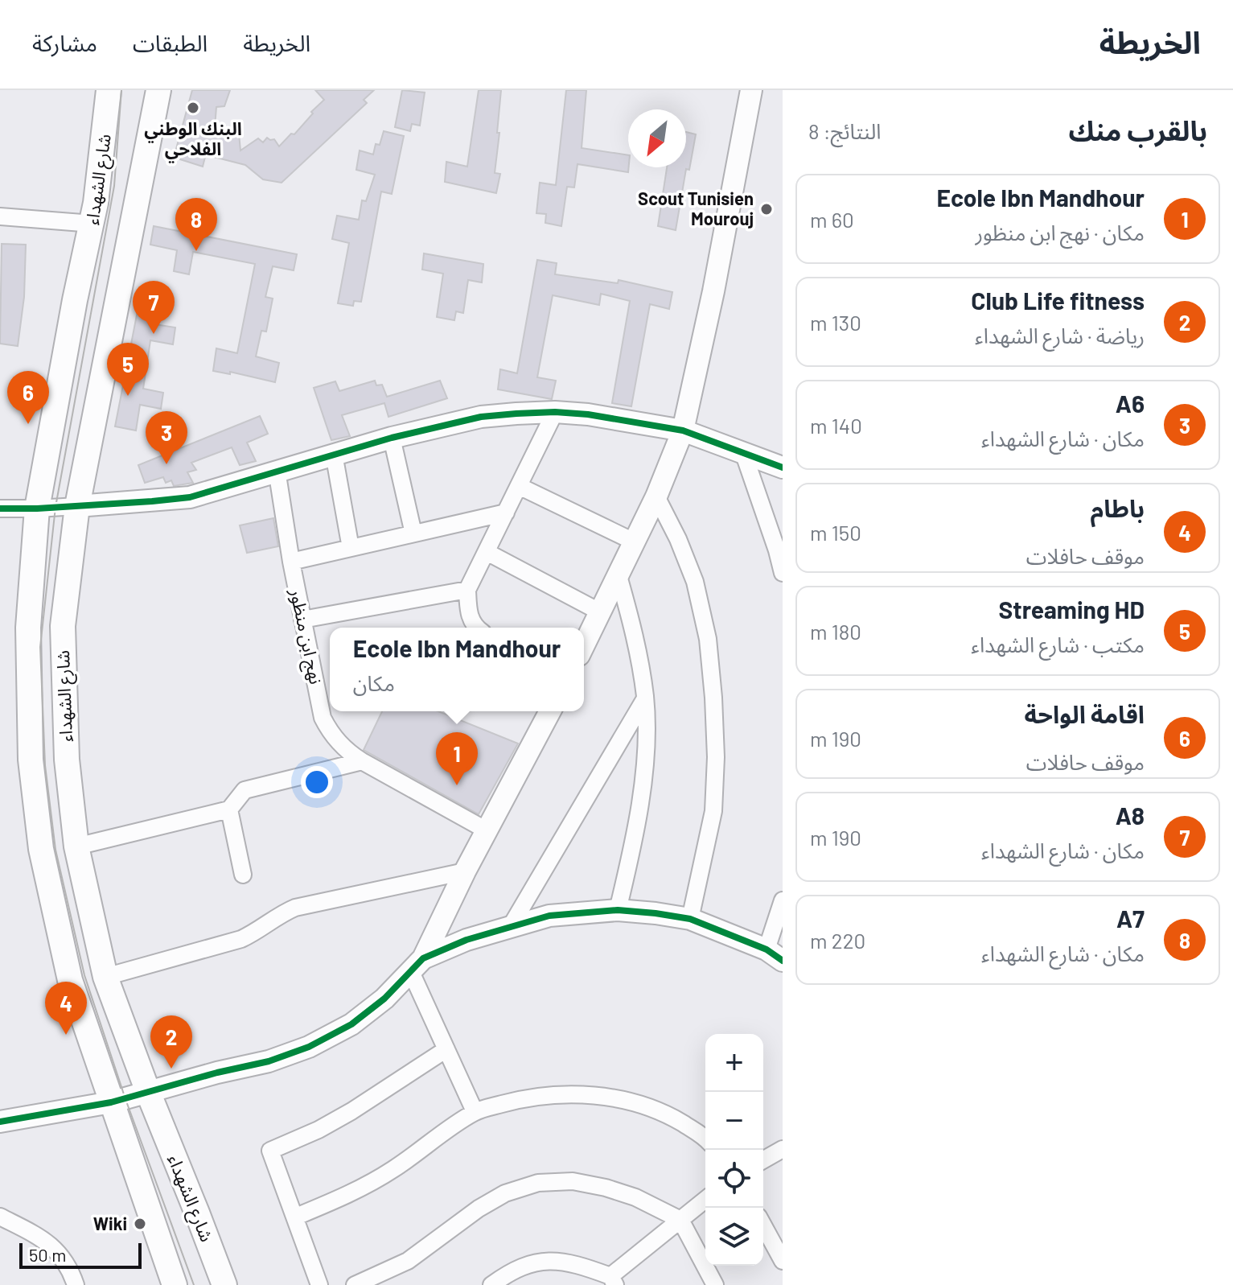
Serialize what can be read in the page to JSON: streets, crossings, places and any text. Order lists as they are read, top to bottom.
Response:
{
  "streets": {
    "main road": ["شارع الشهداء"],
    "street": ["نهج ابن منظور"]
  },
  "places": ["البنك الوطني الفلاحي", "Scout Tunisien Mourouj", "Wiki"],
  "scale_bar": "50 m",
  "north": "bottom left",
  "page": {
    "header": "الخريطة",
    "nav": ["الخريطة", "الطبقات", "مشاركة"],
    "heading": ["بالقرب منك", "النتائج: 8"],
    "list": [
      {
        "mark": "1",
        "name": "Ecole Ibn Mandhour",
        "note": "مكان · نهج ابن منظور",
        "value": "60 m"
      },
      {
        "mark": "2",
        "name": "Club Life fitness",
        "note": "رياضة · شارع الشهداء",
        "value": "130 m"
      },
      {
        "mark": "3",
        "name": "A6",
        "note": "مكان · شارع الشهداء",
        "value": "140 m"
      },
      {
        "mark": "4",
        "name": "باطام",
        "note": "موقف حافلات",
        "value": "150 m"
      },
      {
        "mark": "5",
        "name": "Streaming HD",
        "note": "مكتب · شارع الشهداء",
        "value": "180 m"
      },
      {
        "mark": "6",
        "name": "اقامة الواحة",
        "note": "موقف حافلات",
        "value": "190 m"
      },
      {
        "mark": "7",
        "name": "A8",
        "note": "مكان · شارع الشهداء",
        "value": "190 m"
      },
      {
        "mark": "8",
        "name": "A7",
        "note": "مكان · شارع الشهداء",
        "value": "220 m"
      }
    ],
    "pins": [
      "8",
      "7",
      "5",
      "6",
      "3",
      "1",
      "4",
      "2"
    ],
    "popup": ["Ecole Ibn Mandhour", "مكان"],
    "map_buttons": ["+", "−"],
    "scale": "50 m"
  }
}
